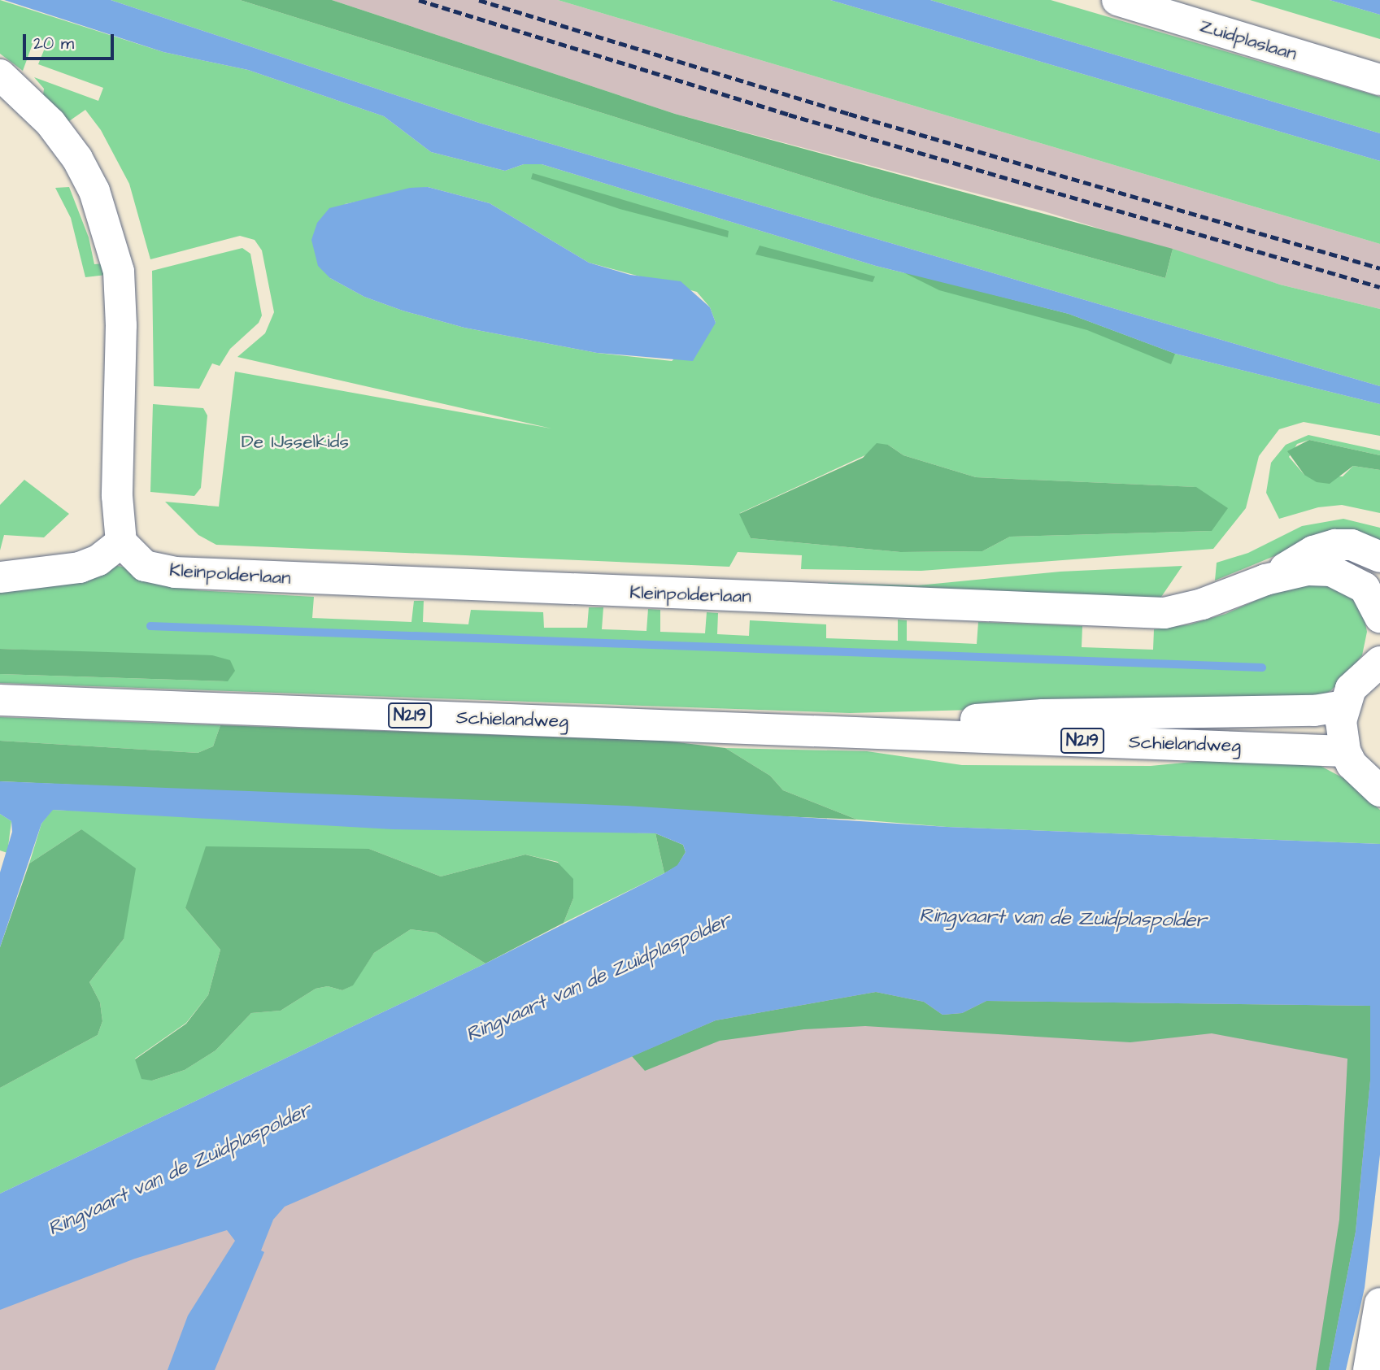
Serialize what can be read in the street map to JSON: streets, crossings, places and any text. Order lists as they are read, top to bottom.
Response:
{
  "streets": {
    "street": [
      "Zuidplaslaan",
      "Kleinpolderlaan",
      "N219",
      "Schielandweg"
    ]
  },
  "water": ["Ringvaart van de Zuidplaspolder"],
  "parks": ["De IJsselkids"],
  "scale_bar": "20 m"
}
